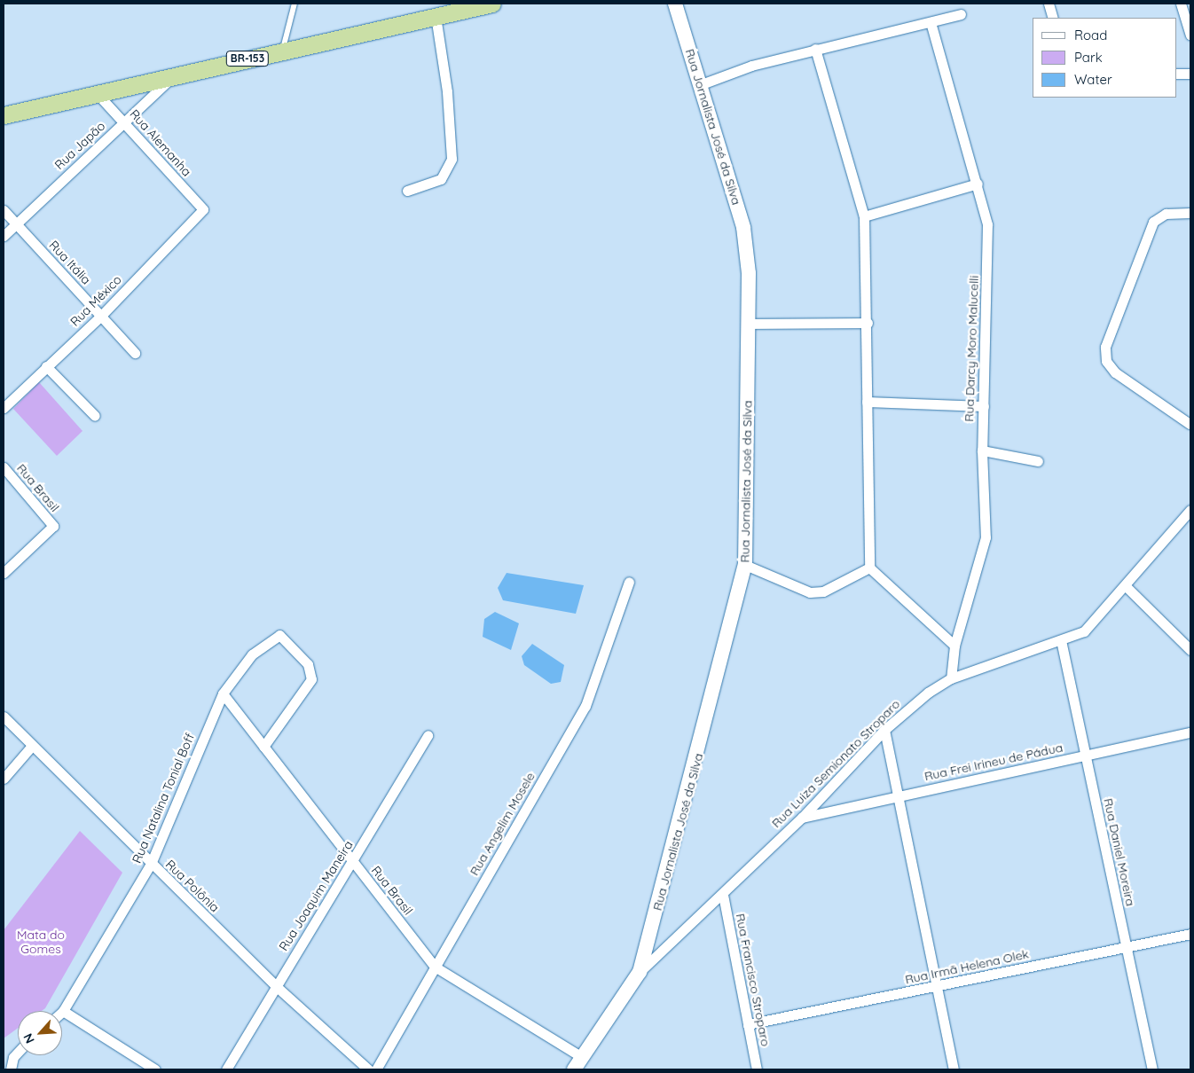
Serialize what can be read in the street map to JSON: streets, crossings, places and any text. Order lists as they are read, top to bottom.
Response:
{
  "streets": {
    "highway": ["BR-153"],
    "main road": ["Rua Jornalista José da Silva"],
    "street": [
      "Rua Alemanha",
      "Rua Japão",
      "Rua Itália",
      "Rua México",
      "Rua Darcy Moro Malucelli",
      "Rua Brasil",
      "Rua Frei Irineu de Pádua",
      "Rua Luiza Semionato Stroparo",
      "Rua Natalina Tonial Boff",
      "Rua Angelim Mosele",
      "Rua Daniel Moreira",
      "Rua Polônia",
      "Rua Joaquim Maneira",
      "Rua Irmã Helena Olek",
      "Rua Francisco Stroparo"
    ]
  },
  "crossings": [
    ["BR-153", "Rua Alemanha"],
    ["BR-153", "Rua Japão"],
    ["Rua Jornalista José da Silva", "Rua Brasil"],
    ["Rua Jornalista José da Silva", "Rua Luiza Semionato Stroparo"],
    ["Rua Alemanha", "Rua Japão"],
    ["Rua Alemanha", "Rua México"],
    ["Rua Japão", "Rua Itália"],
    ["Rua Itália", "Rua México"],
    ["Rua Darcy Moro Malucelli", "Rua Luiza Semionato Stroparo"],
    ["Rua Brasil", "Rua Natalina Tonial Boff"],
    ["Rua Brasil", "Rua Angelim Mosele"],
    ["Rua Brasil", "Rua Joaquim Maneira"],
    ["Rua Frei Irineu de Pádua", "Rua Luiza Semionato Stroparo"],
    ["Rua Frei Irineu de Pádua", "Rua Daniel Moreira"],
    ["Rua Luiza Semionato Stroparo", "Rua Daniel Moreira"],
    ["Rua Luiza Semionato Stroparo", "Rua Francisco Stroparo"],
    ["Rua Natalina Tonial Boff", "Rua Polônia"],
    ["Rua Daniel Moreira", "Rua Irmã Helena Olek"],
    ["Rua Polônia", "Rua Joaquim Maneira"],
    ["Rua Irmã Helena Olek", "Rua Francisco Stroparo"]
  ],
  "parks": ["Mata do Gomes"],
  "legend": ["Road", "Park", "Water"],
  "north": "bottom left"
}
